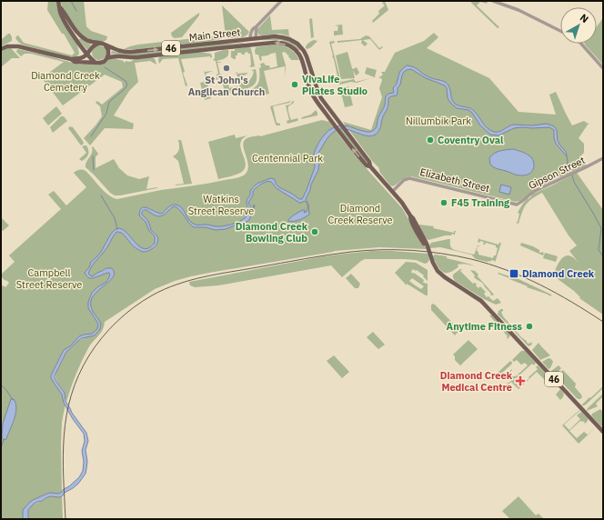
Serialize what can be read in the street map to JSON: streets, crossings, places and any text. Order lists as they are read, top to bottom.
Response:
{
  "streets": {
    "main road": ["Main Street", "46"],
    "street": ["Gipson Street", "Elizabeth Street"]
  },
  "crossings": [
    ["Main Street", "46"],
    ["46", "Elizabeth Street"],
    ["Gipson Street", "Elizabeth Street"]
  ],
  "parks": [
    "Diamond Creek Cemetery",
    "Nillumbik Park",
    "Centennial Park",
    "Watkins Street Reserve",
    "Diamond Creek Reserve",
    "Campbell Street Reserve"
  ],
  "places": {
    "other": [
      "St John's Anglican Church",
      "VivaLife Pilates Studio",
      "Coventry Oval",
      "F45 Training",
      "Diamond Creek Bowling Club",
      "Anytime Fitness"
    ],
    "transit": ["Diamond Creek"],
    "health": ["Diamond Creek Medical Centre"]
  },
  "north": "top right"
}
